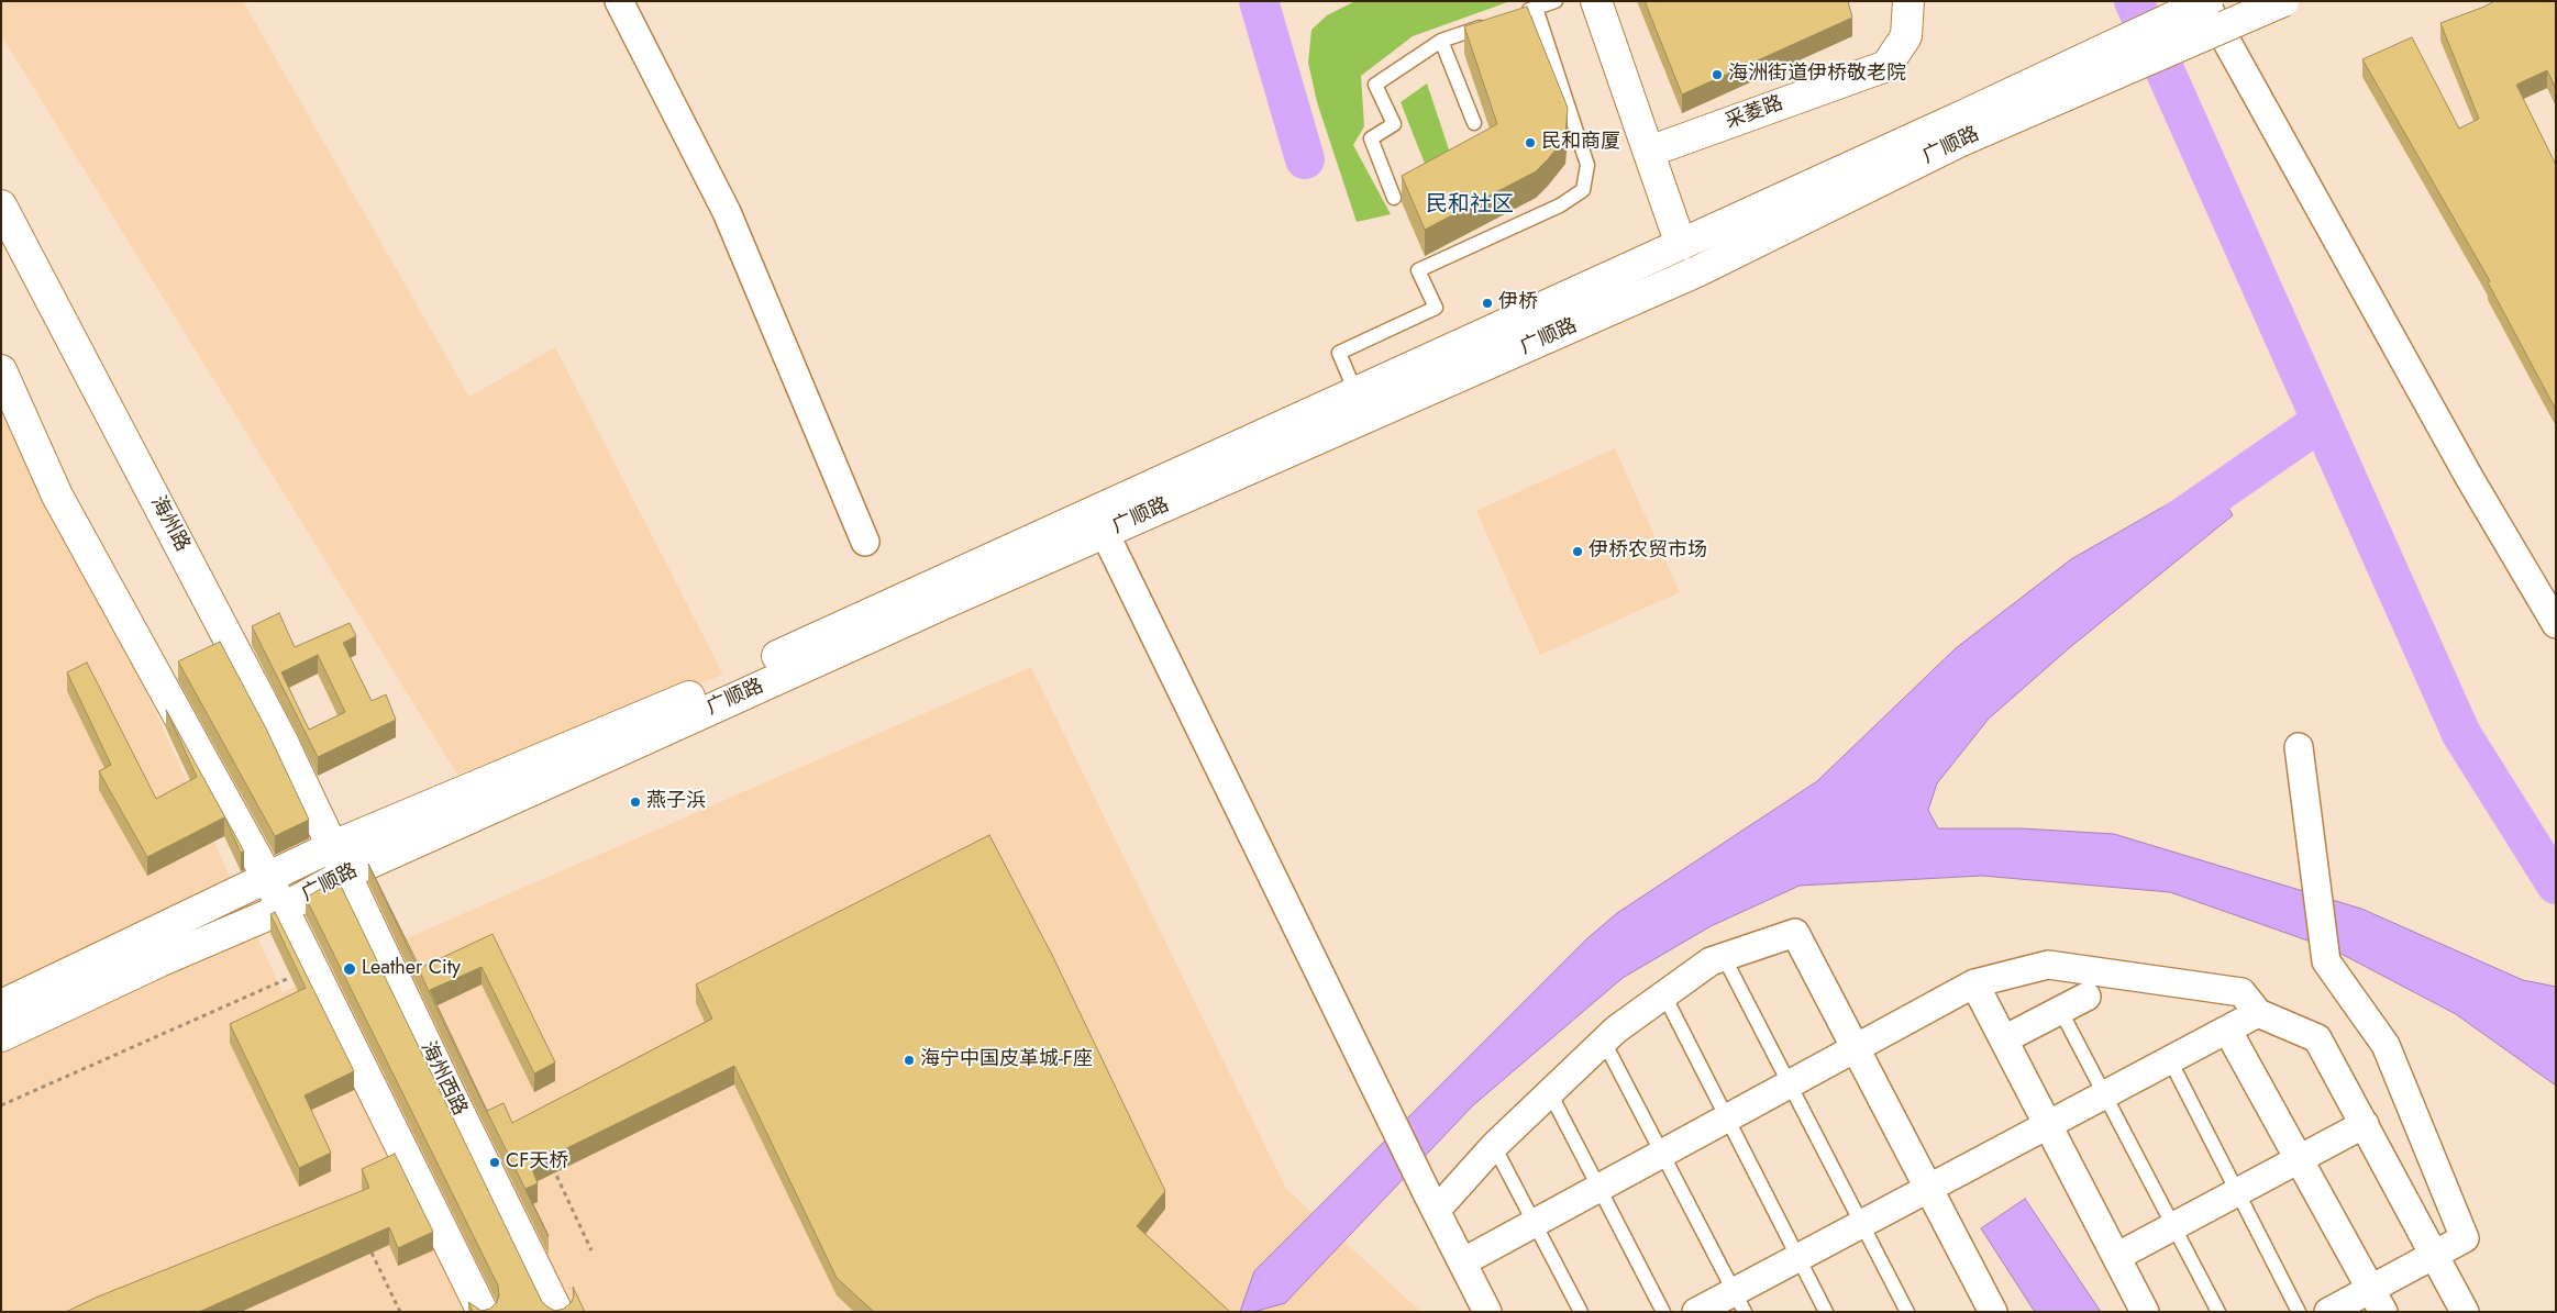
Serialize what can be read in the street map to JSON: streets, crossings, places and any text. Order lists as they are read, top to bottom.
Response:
{
  "streets": {
    "main road": [
      "采菱路",
      "广顺路",
      "海州路",
      "海州西路"
    ]
  },
  "crossings": [
    ["广顺路", "海州路"],
    ["广顺路", "海州西路"],
    ["海州路", "海州西路"]
  ],
  "districts": ["民和社区"],
  "places": [
    "海洲街道伊桥敬老院",
    "民和商厦",
    "伊桥",
    "伊桥农贸市场",
    "燕子浜",
    "Leather City",
    "海宁中国皮革城-F座",
    "CF天桥"
  ]
}
